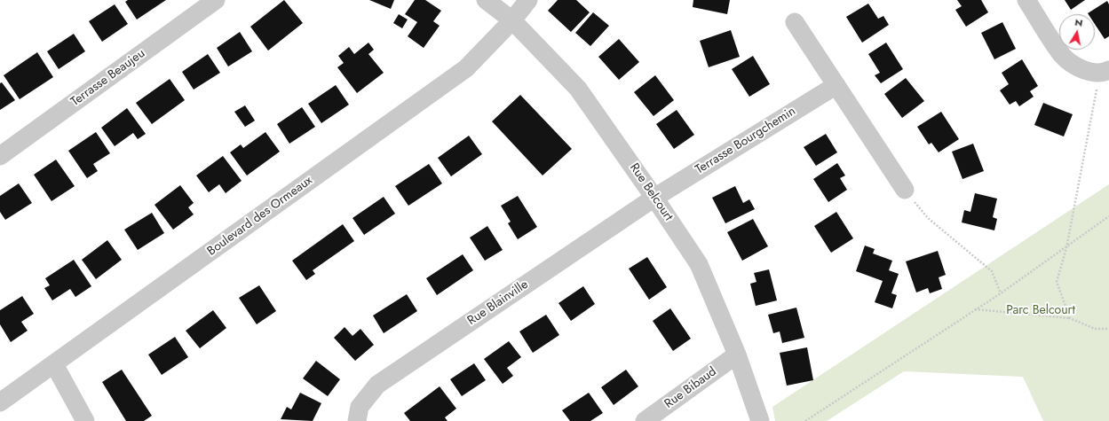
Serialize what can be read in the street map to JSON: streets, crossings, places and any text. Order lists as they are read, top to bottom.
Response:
{
  "streets": {
    "street": [
      "Terrasse Beaujeu",
      "Terrasse Bourgchemin",
      "Rue Belcourt",
      "Boulevard des Ormeaux",
      "Rue Blainville",
      "Rue Bibaud"
    ]
  },
  "crossings": [
    ["Terrasse Bourgchemin", "Rue Belcourt"],
    ["Terrasse Bourgchemin", "Rue Blainville"],
    ["Rue Belcourt", "Boulevard des Ormeaux"],
    ["Rue Belcourt", "Rue Blainville"],
    ["Rue Belcourt", "Rue Bibaud"]
  ],
  "parks": ["Parc Belcourt"],
  "north": "top"
}
